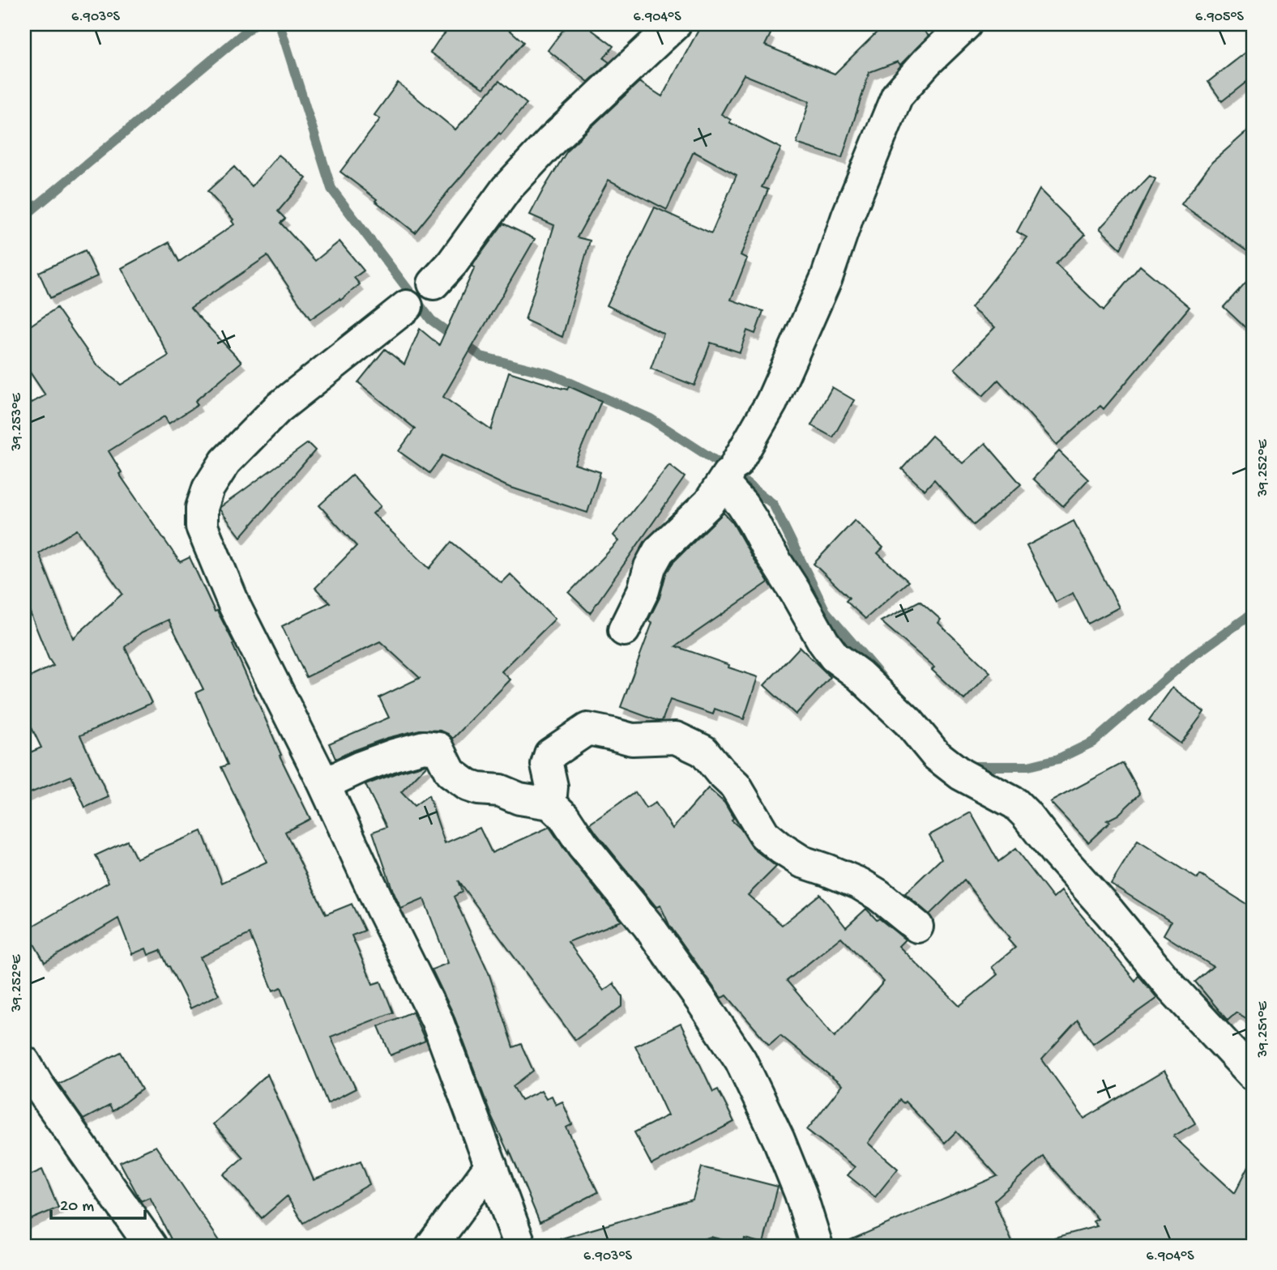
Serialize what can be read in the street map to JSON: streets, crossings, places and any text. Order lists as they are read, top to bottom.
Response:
{
  "scale_bar": "20 m",
  "coordinates": [
    "6.903°S",
    "6.904°S",
    "6.905°S",
    "39.253°E",
    "39.252°E",
    "39.251°E"
  ]
}
